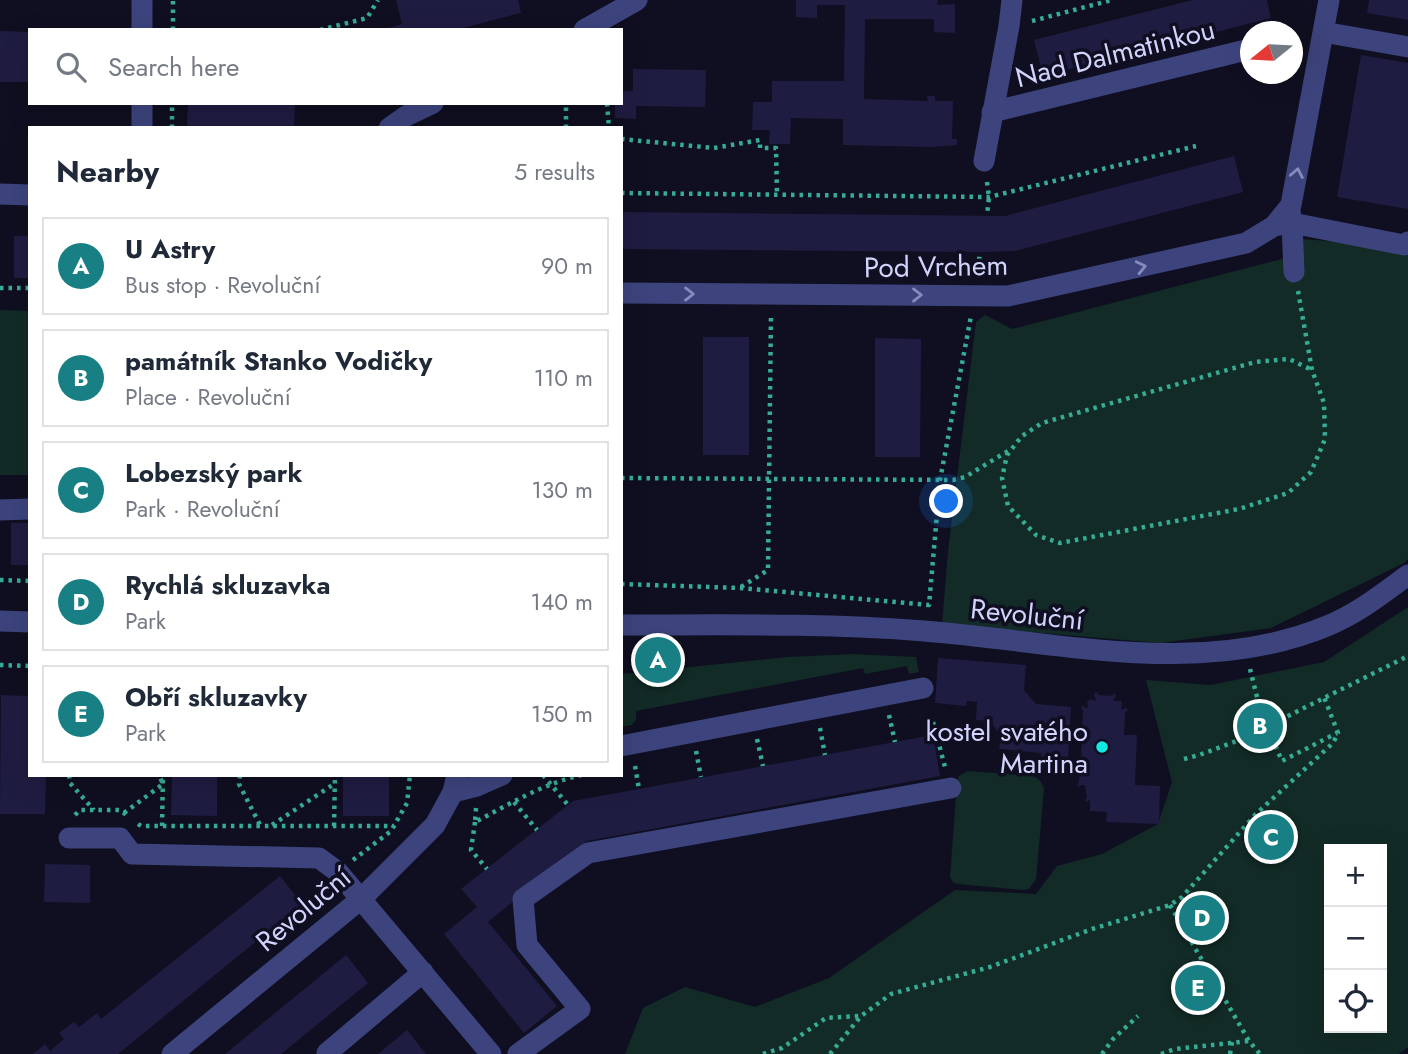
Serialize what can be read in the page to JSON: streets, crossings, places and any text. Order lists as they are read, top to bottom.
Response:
{
  "streets": {
    "street": ["Nad Dalmatinkou", "Pod Vrchem", "Revoluční"]
  },
  "one_way": ["Pod Vrchem"],
  "places": ["kostel svatého Martina"],
  "north": "left",
  "page": {
    "search": "Search here",
    "heading": ["Nearby", "5 results"],
    "list": [
      {
        "mark": "A",
        "name": "U Astry",
        "note": "Bus stop · Revoluční",
        "value": "90 m"
      },
      {
        "mark": "B",
        "name": "památník Stanko Vodičky",
        "note": "Place · Revoluční",
        "value": "110 m"
      },
      {
        "mark": "C",
        "name": "Lobezský park",
        "note": "Park · Revoluční",
        "value": "130 m"
      },
      {
        "mark": "D",
        "name": "Rychlá skluzavka",
        "note": "Park",
        "value": "140 m"
      },
      {
        "mark": "E",
        "name": "Obří skluzavky",
        "note": "Park",
        "value": "150 m"
      }
    ],
    "pins": [
      "A",
      "B",
      "C",
      "D",
      "E"
    ],
    "map_buttons": ["+", "−"]
  }
}
